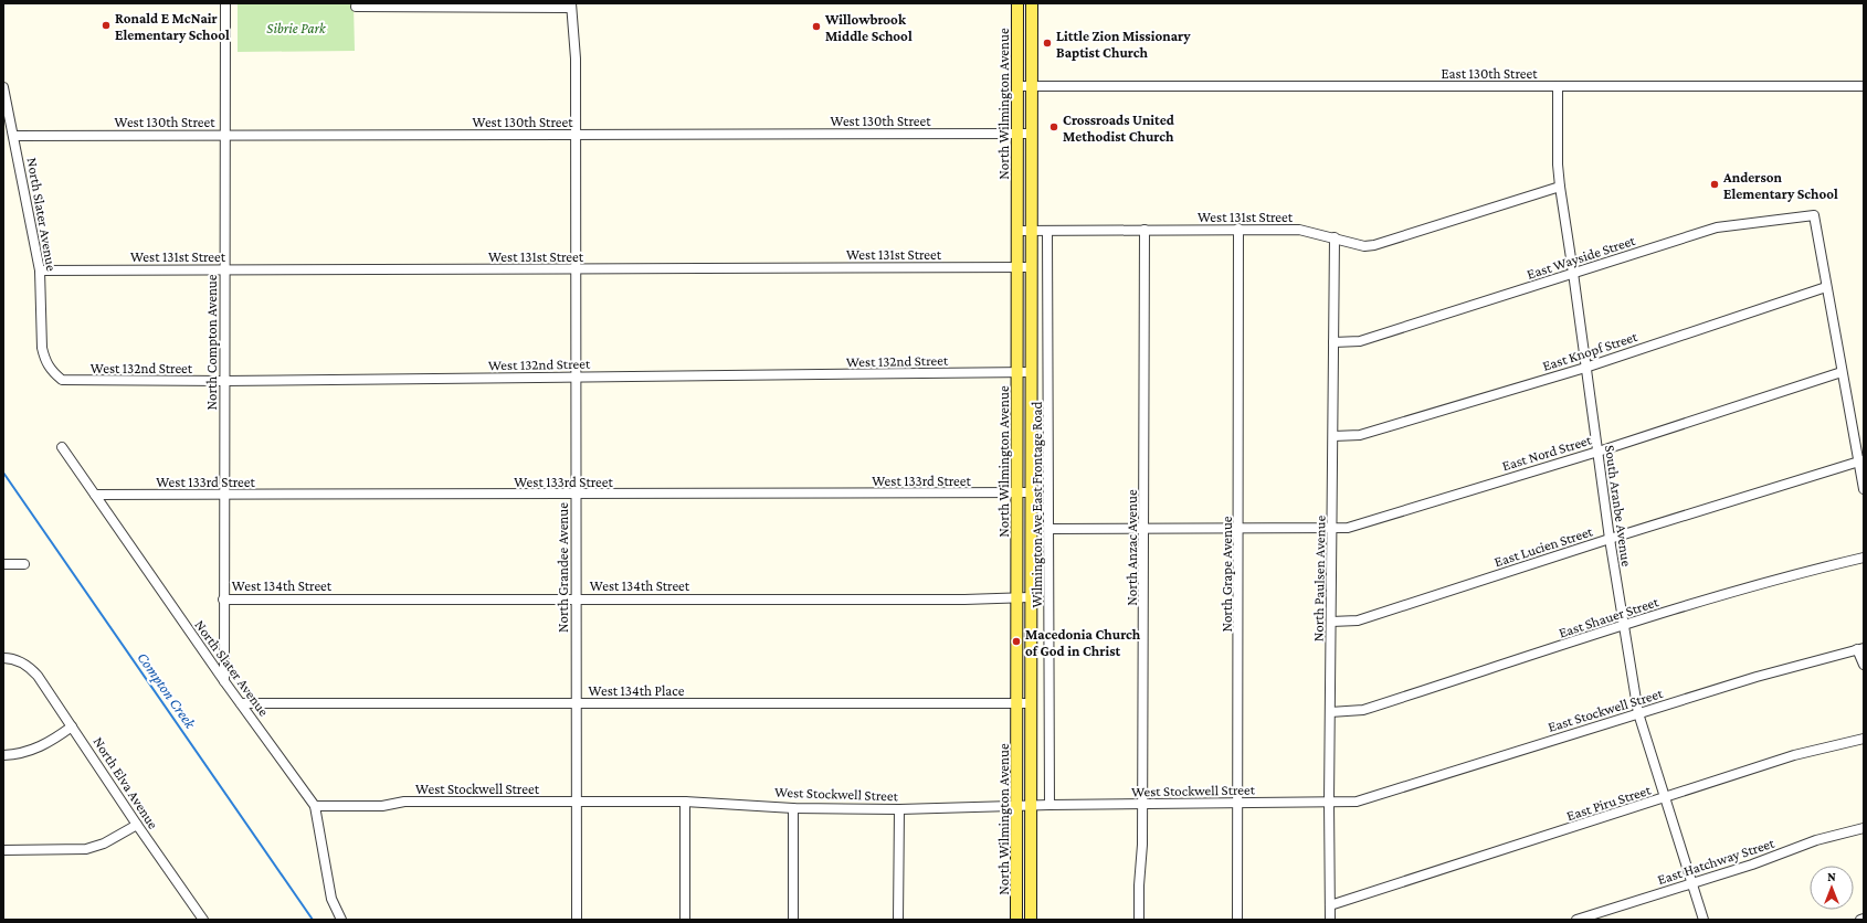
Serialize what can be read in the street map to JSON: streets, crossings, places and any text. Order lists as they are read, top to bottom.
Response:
{
  "streets": {
    "main road": ["North Wilmington Avenue"],
    "street": [
      "East 130th Street",
      "West 130th Street",
      "North Slater Avenue",
      "West 131st Street",
      "East Wayside Street",
      "North Compton Avenue",
      "East Knopf Street",
      "West 132nd Street",
      "East Nord Street",
      "West 133rd Street",
      "Wilmington Ave East Frontage Road",
      "South Aranbe Avenue",
      "East Lucien Street",
      "North Anzac Avenue",
      "North Grandee Avenue",
      "North Grape Avenue",
      "North Paulsen Avenue",
      "West 134th Street",
      "East Shauer Street",
      "West 134th Place",
      "East Stockwell Street",
      "North Elva Avenue",
      "West Stockwell Street",
      "East Piru Street",
      "East Hatchway Street"
    ]
  },
  "crossings": [
    ["East 130th Street", "North Wilmington Avenue"],
    ["East 130th Street", "South Aranbe Avenue"],
    ["North Wilmington Avenue", "West 130th Street"],
    ["North Wilmington Avenue", "West 131st Street"],
    ["North Wilmington Avenue", "West 132nd Street"],
    ["North Wilmington Avenue", "West 133rd Street"],
    ["North Wilmington Avenue", "West 134th Street"],
    ["North Wilmington Avenue", "West 134th Place"],
    ["North Wilmington Avenue", "West Stockwell Street"],
    ["West 130th Street", "North Slater Avenue"],
    ["West 130th Street", "North Compton Avenue"],
    ["West 130th Street", "North Grandee Avenue"],
    ["North Slater Avenue", "West 131st Street"],
    ["North Slater Avenue", "North Compton Avenue"],
    ["North Slater Avenue", "West 132nd Street"],
    ["North Slater Avenue", "West 133rd Street"],
    ["North Slater Avenue", "West 134th Place"],
    ["North Slater Avenue", "West Stockwell Street"],
    ["West 131st Street", "North Compton Avenue"],
    ["West 131st Street", "Wilmington Ave East Frontage Road"],
    ["West 131st Street", "South Aranbe Avenue"],
    ["West 131st Street", "North Anzac Avenue"],
    ["West 131st Street", "North Grandee Avenue"],
    ["West 131st Street", "North Grape Avenue"],
    ["West 131st Street", "North Paulsen Avenue"],
    ["East Wayside Street", "East Knopf Street"],
    ["East Wayside Street", "South Aranbe Avenue"],
    ["East Wayside Street", "North Paulsen Avenue"],
    ["North Compton Avenue", "West 132nd Street"],
    ["North Compton Avenue", "West 133rd Street"],
    ["North Compton Avenue", "West 134th Street"],
    ["East Knopf Street", "South Aranbe Avenue"],
    ["East Knopf Street", "North Paulsen Avenue"],
    ["West 132nd Street", "North Grandee Avenue"],
    ["East Nord Street", "Wilmington Ave East Frontage Road"],
    ["East Nord Street", "South Aranbe Avenue"],
    ["East Nord Street", "North Anzac Avenue"],
    ["East Nord Street", "North Grape Avenue"],
    ["East Nord Street", "North Paulsen Avenue"],
    ["West 133rd Street", "North Grandee Avenue"],
    ["Wilmington Ave East Frontage Road", "West Stockwell Street"],
    ["South Aranbe Avenue", "East Lucien Street"],
    ["South Aranbe Avenue", "East Shauer Street"],
    ["South Aranbe Avenue", "East Stockwell Street"],
    ["South Aranbe Avenue", "East Piru Street"],
    ["South Aranbe Avenue", "East Hatchway Street"],
    ["East Lucien Street", "North Paulsen Avenue"],
    ["North Anzac Avenue", "West Stockwell Street"],
    ["North Grandee Avenue", "West 134th Street"],
    ["North Grandee Avenue", "West 134th Place"],
    ["North Grandee Avenue", "West Stockwell Street"],
    ["North Grape Avenue", "West Stockwell Street"],
    ["North Paulsen Avenue", "East Shauer Street"],
    ["North Paulsen Avenue", "West Stockwell Street"],
    ["North Paulsen Avenue", "East Piru Street"],
    ["East Stockwell Street", "West Stockwell Street"]
  ],
  "water": ["Compton Creek"],
  "parks": ["Sibrie Park"],
  "places": [
    "Ronald E McNair Elementary School",
    "Willowbrook Middle School",
    "Little Zion Missionary Baptist Church",
    "Crossroads United Methodist Church",
    "Anderson Elementary School",
    "Macedonia Church of God in Christ"
  ],
  "north": "top"
}
